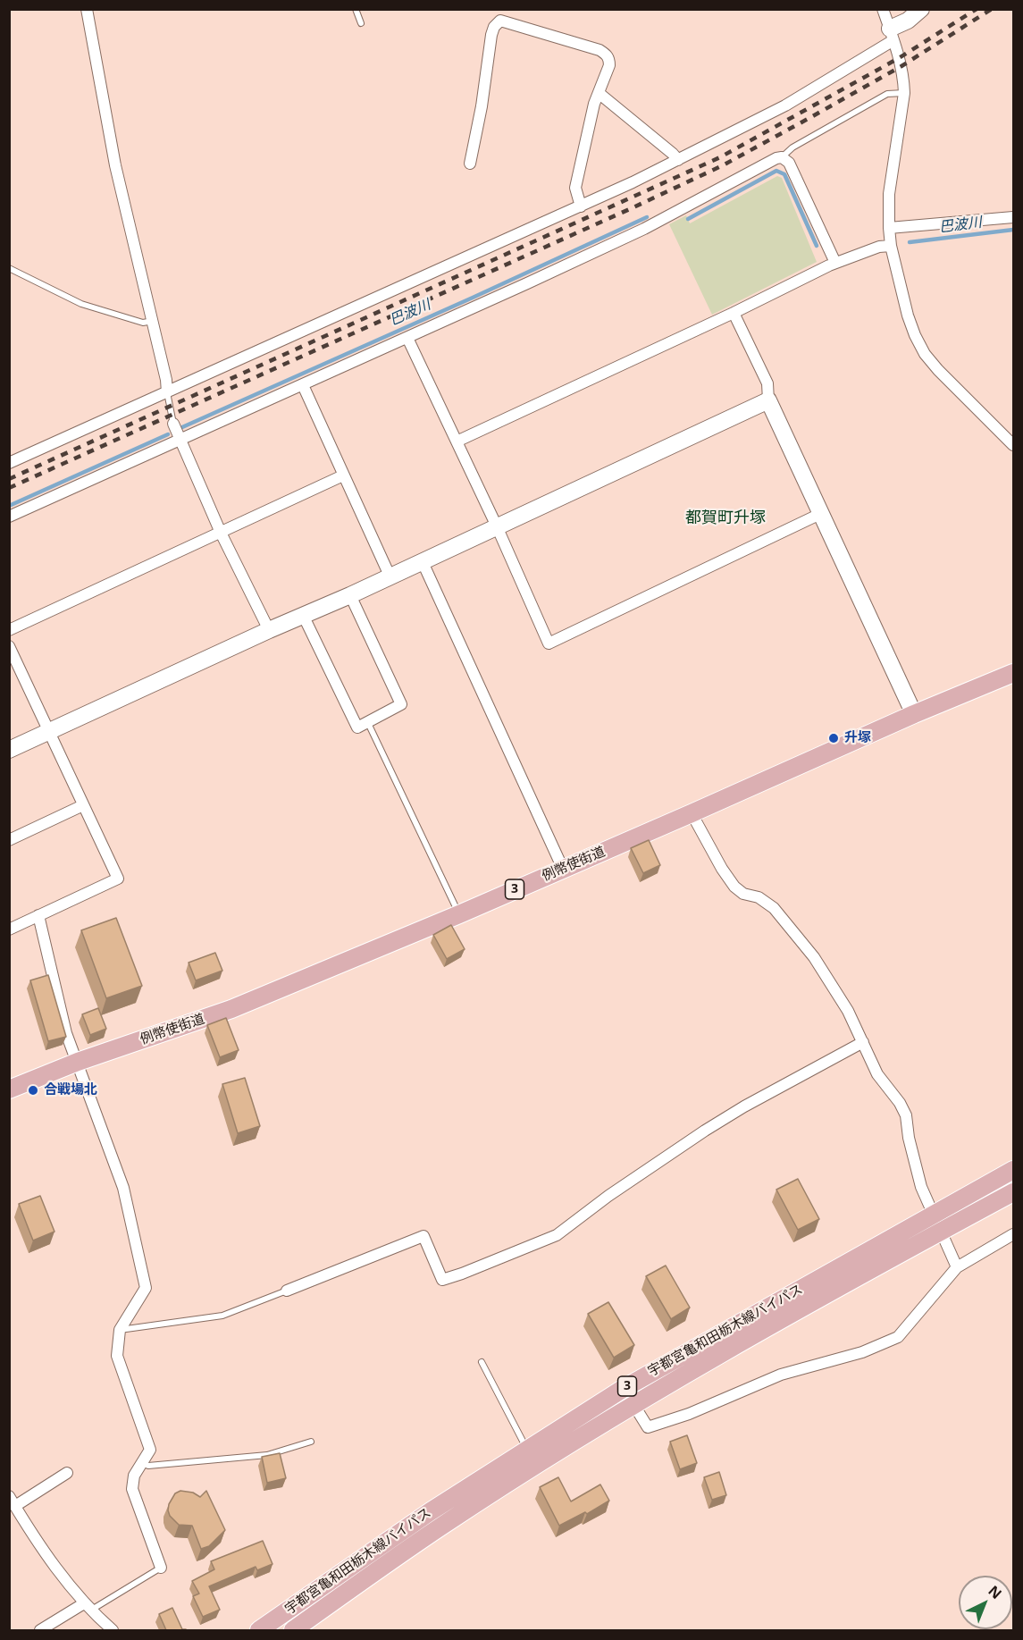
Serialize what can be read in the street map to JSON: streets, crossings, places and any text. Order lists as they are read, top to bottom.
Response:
{
  "streets": {
    "main road": ["例幣使街道", "3", "宇都宮亀和田栃木線バイパス"]
  },
  "districts": ["都賀町升塚"],
  "water": ["巴波川"],
  "places": ["升塚", "合戦場北"],
  "north": "top right"
}
